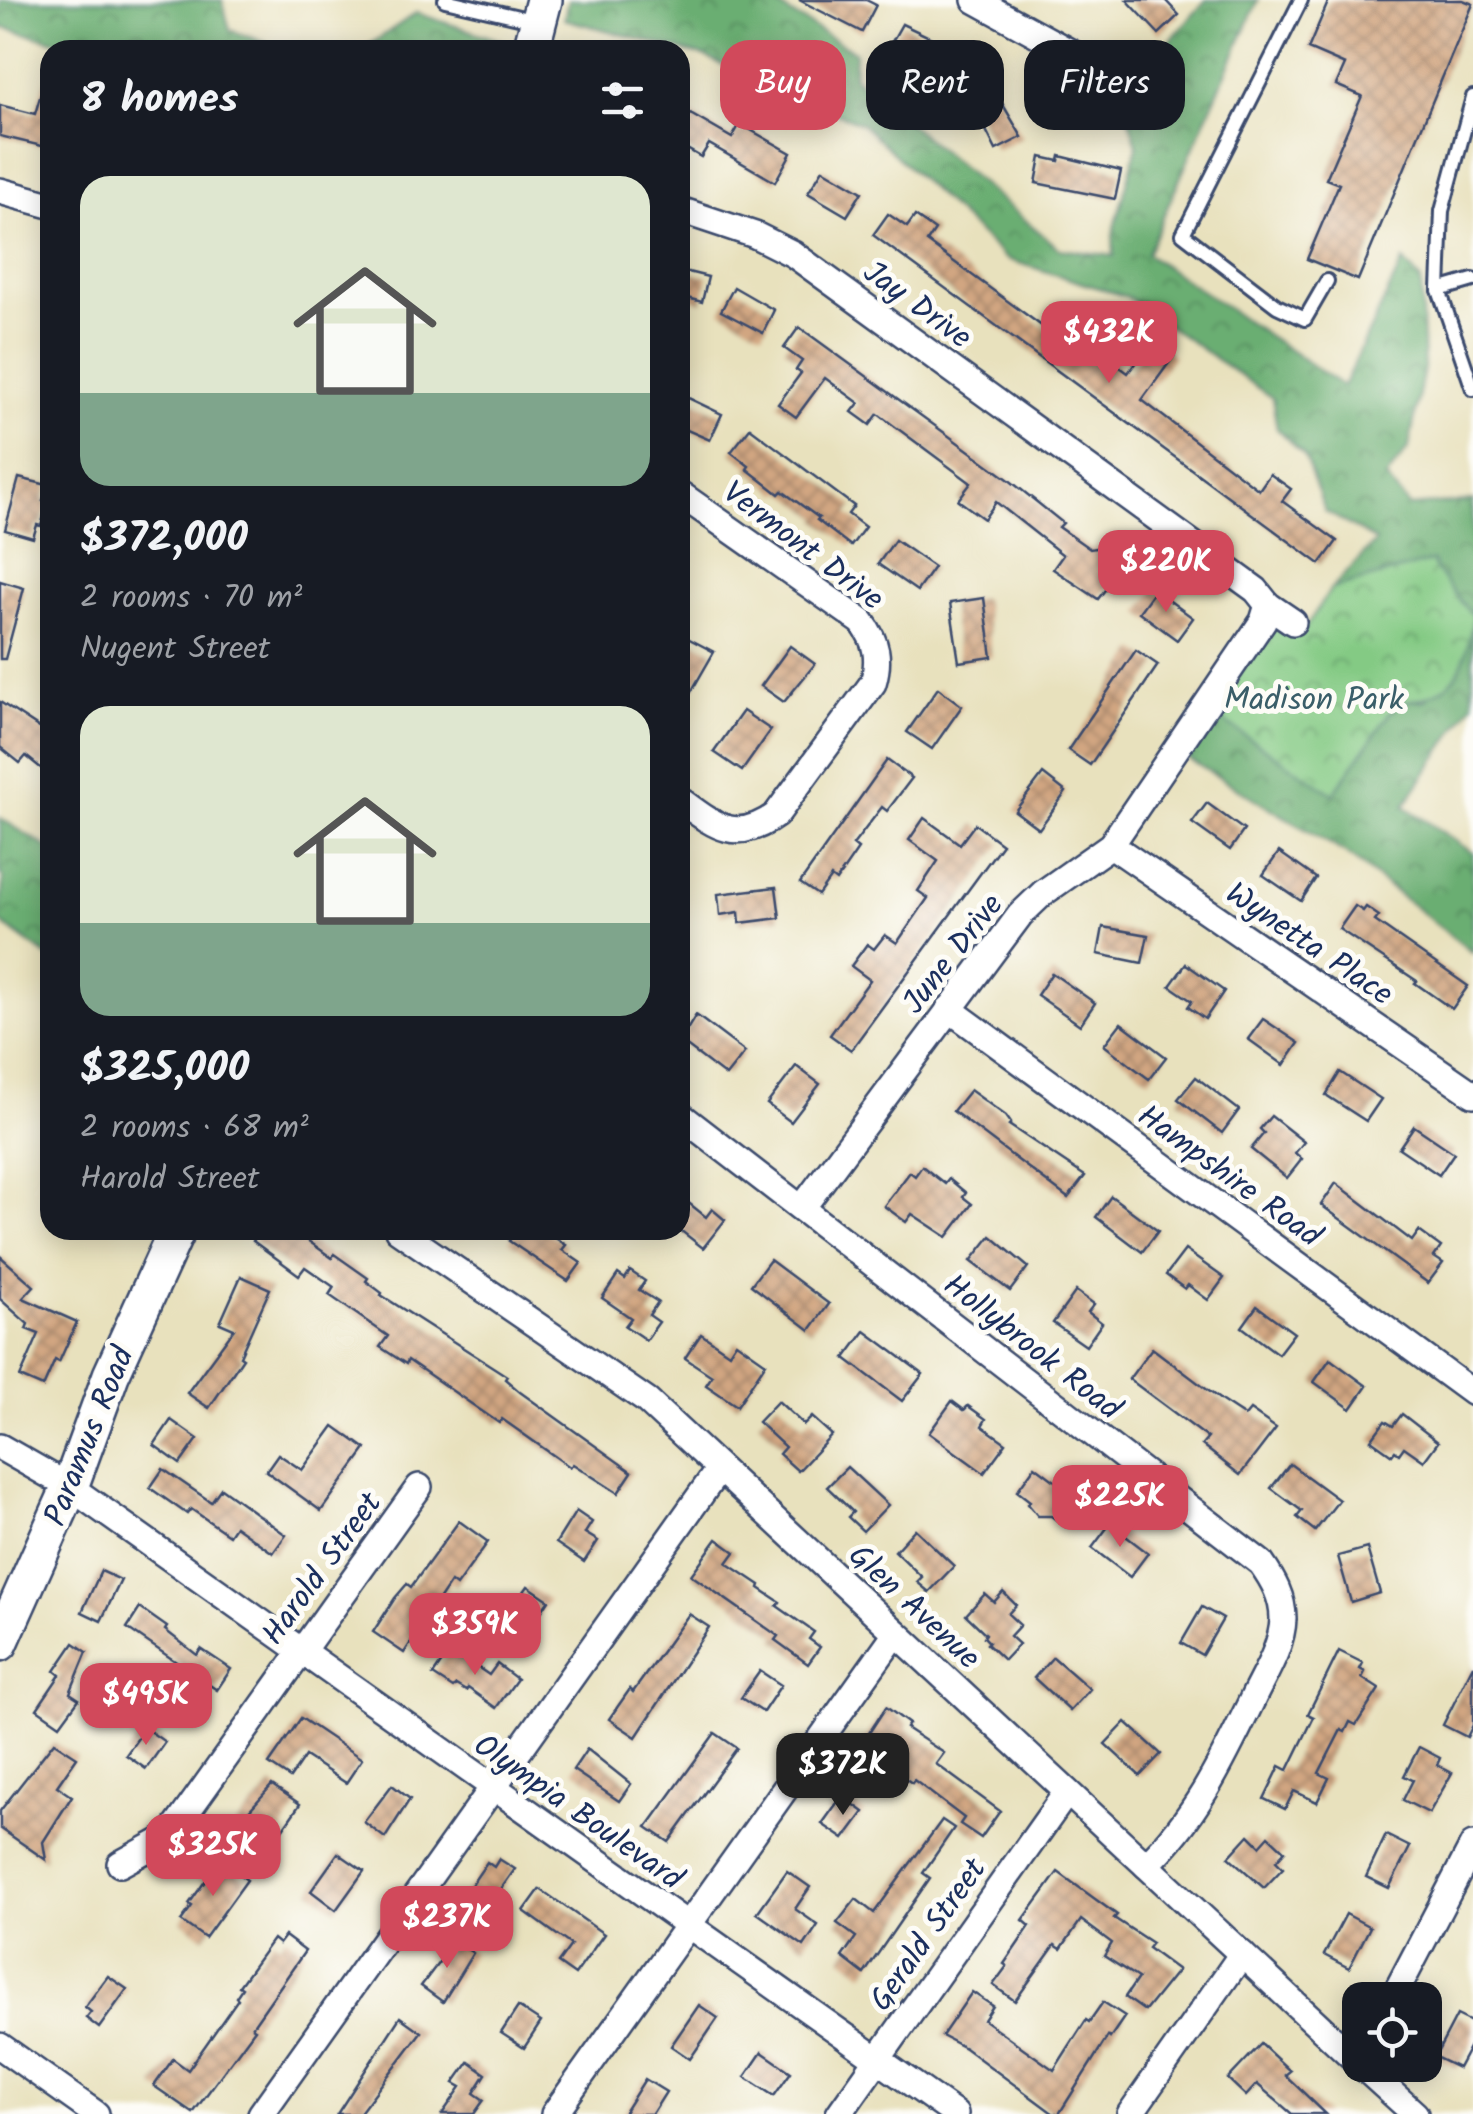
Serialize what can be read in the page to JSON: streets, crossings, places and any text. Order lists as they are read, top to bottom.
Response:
{
  "streets": {
    "main road": ["Paramus Road"],
    "street": [
      "Jay Drive",
      "Vermont Drive",
      "Wynetta Place",
      "June Drive",
      "Hampshire Road",
      "Hollybrook Road",
      "Harold Street",
      "Glen Avenue",
      "Olympia Boulevard",
      "Gerald Street"
    ]
  },
  "crossings": [
    ["Jay Drive", "June Drive"],
    ["Wynetta Place", "June Drive"],
    ["June Drive", "Hampshire Road"],
    ["June Drive", "Hollybrook Road"],
    ["Hollybrook Road", "Glen Avenue"],
    ["Paramus Road", "Olympia Boulevard"],
    ["Harold Street", "Olympia Boulevard"],
    ["Glen Avenue", "Gerald Street"],
    ["Olympia Boulevard", "Gerald Street"]
  ],
  "parks": ["Madison Park"],
  "page": {
    "chip": ["Buy", "Rent", "Filters"],
    "heading": "8 homes",
    "list": [
      {
        "name": "$372,000",
        "note": "2 rooms · 70 m² · Nugent Street"
      },
      {
        "name": "$325,000",
        "note": "2 rooms · 68 m² · Harold Street"
      }
    ],
    "price": [
      "$432K",
      "$220K",
      "$225K",
      "$359K",
      "$495K",
      "$372K",
      "$325K",
      "$237K"
    ]
  }
}
